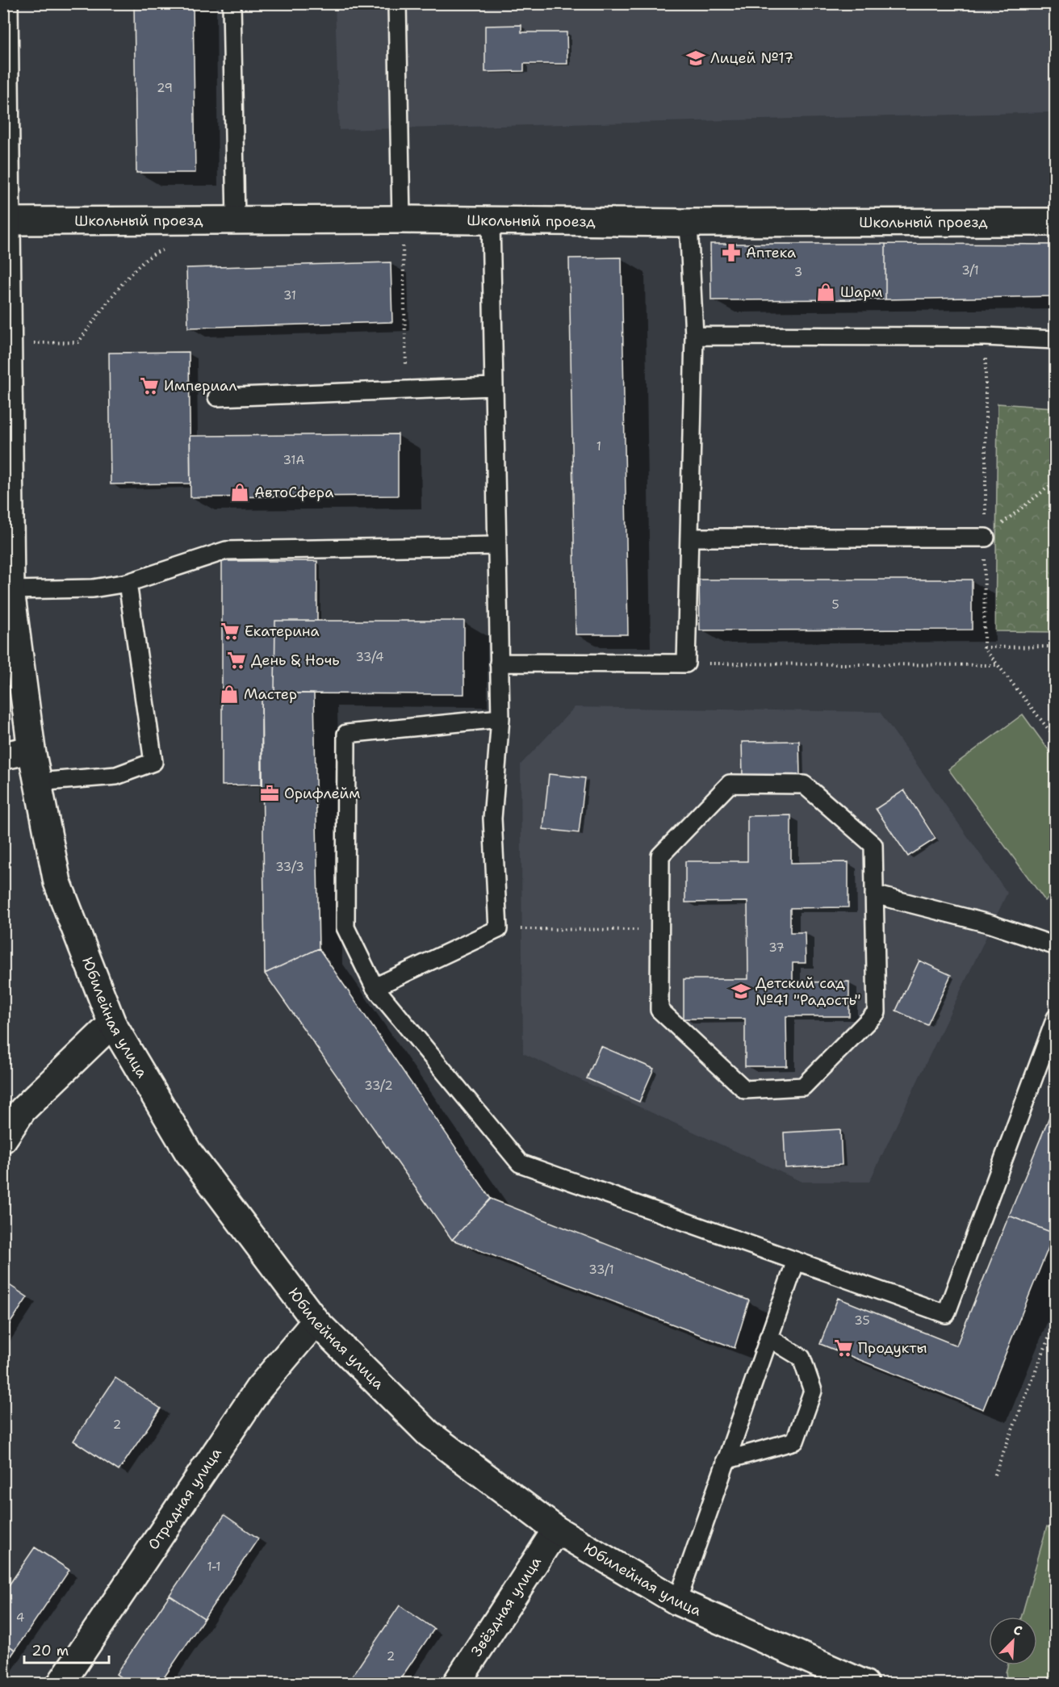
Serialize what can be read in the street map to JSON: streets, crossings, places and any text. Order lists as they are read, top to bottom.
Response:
{
  "streets": {
    "street": [
      "Школьный проезд",
      "Юбилейная улица",
      "Отрадная улица",
      "Звёздная улица"
    ]
  },
  "crossings": [
    ["Школьный проезд", "Юбилейная улица"],
    ["Юбилейная улица", "Отрадная улица"],
    ["Юбилейная улица", "Звёздная улица"]
  ],
  "places": {
    "school or university": ["Лицей №17", "Детский сад №41 \"Радость\""],
    "pharmacy": ["Аптека"],
    "shop": ["Шарм", "АвтоСфера", "Мастер"],
    "supermarket": [
      "Империал",
      "Екатерина",
      "День & Ночь",
      "Продукты"
    ],
    "office": ["Орифлейм"]
  },
  "house_numbers": [
    "29",
    "3/1",
    "3",
    "31",
    "1",
    "31А",
    "5",
    "33/4",
    "33/3",
    "37",
    "33/2",
    "33/1",
    "35",
    "2",
    "1-1",
    "4",
    "2"
  ],
  "scale_bar": "20 m",
  "north": "top right"
}
